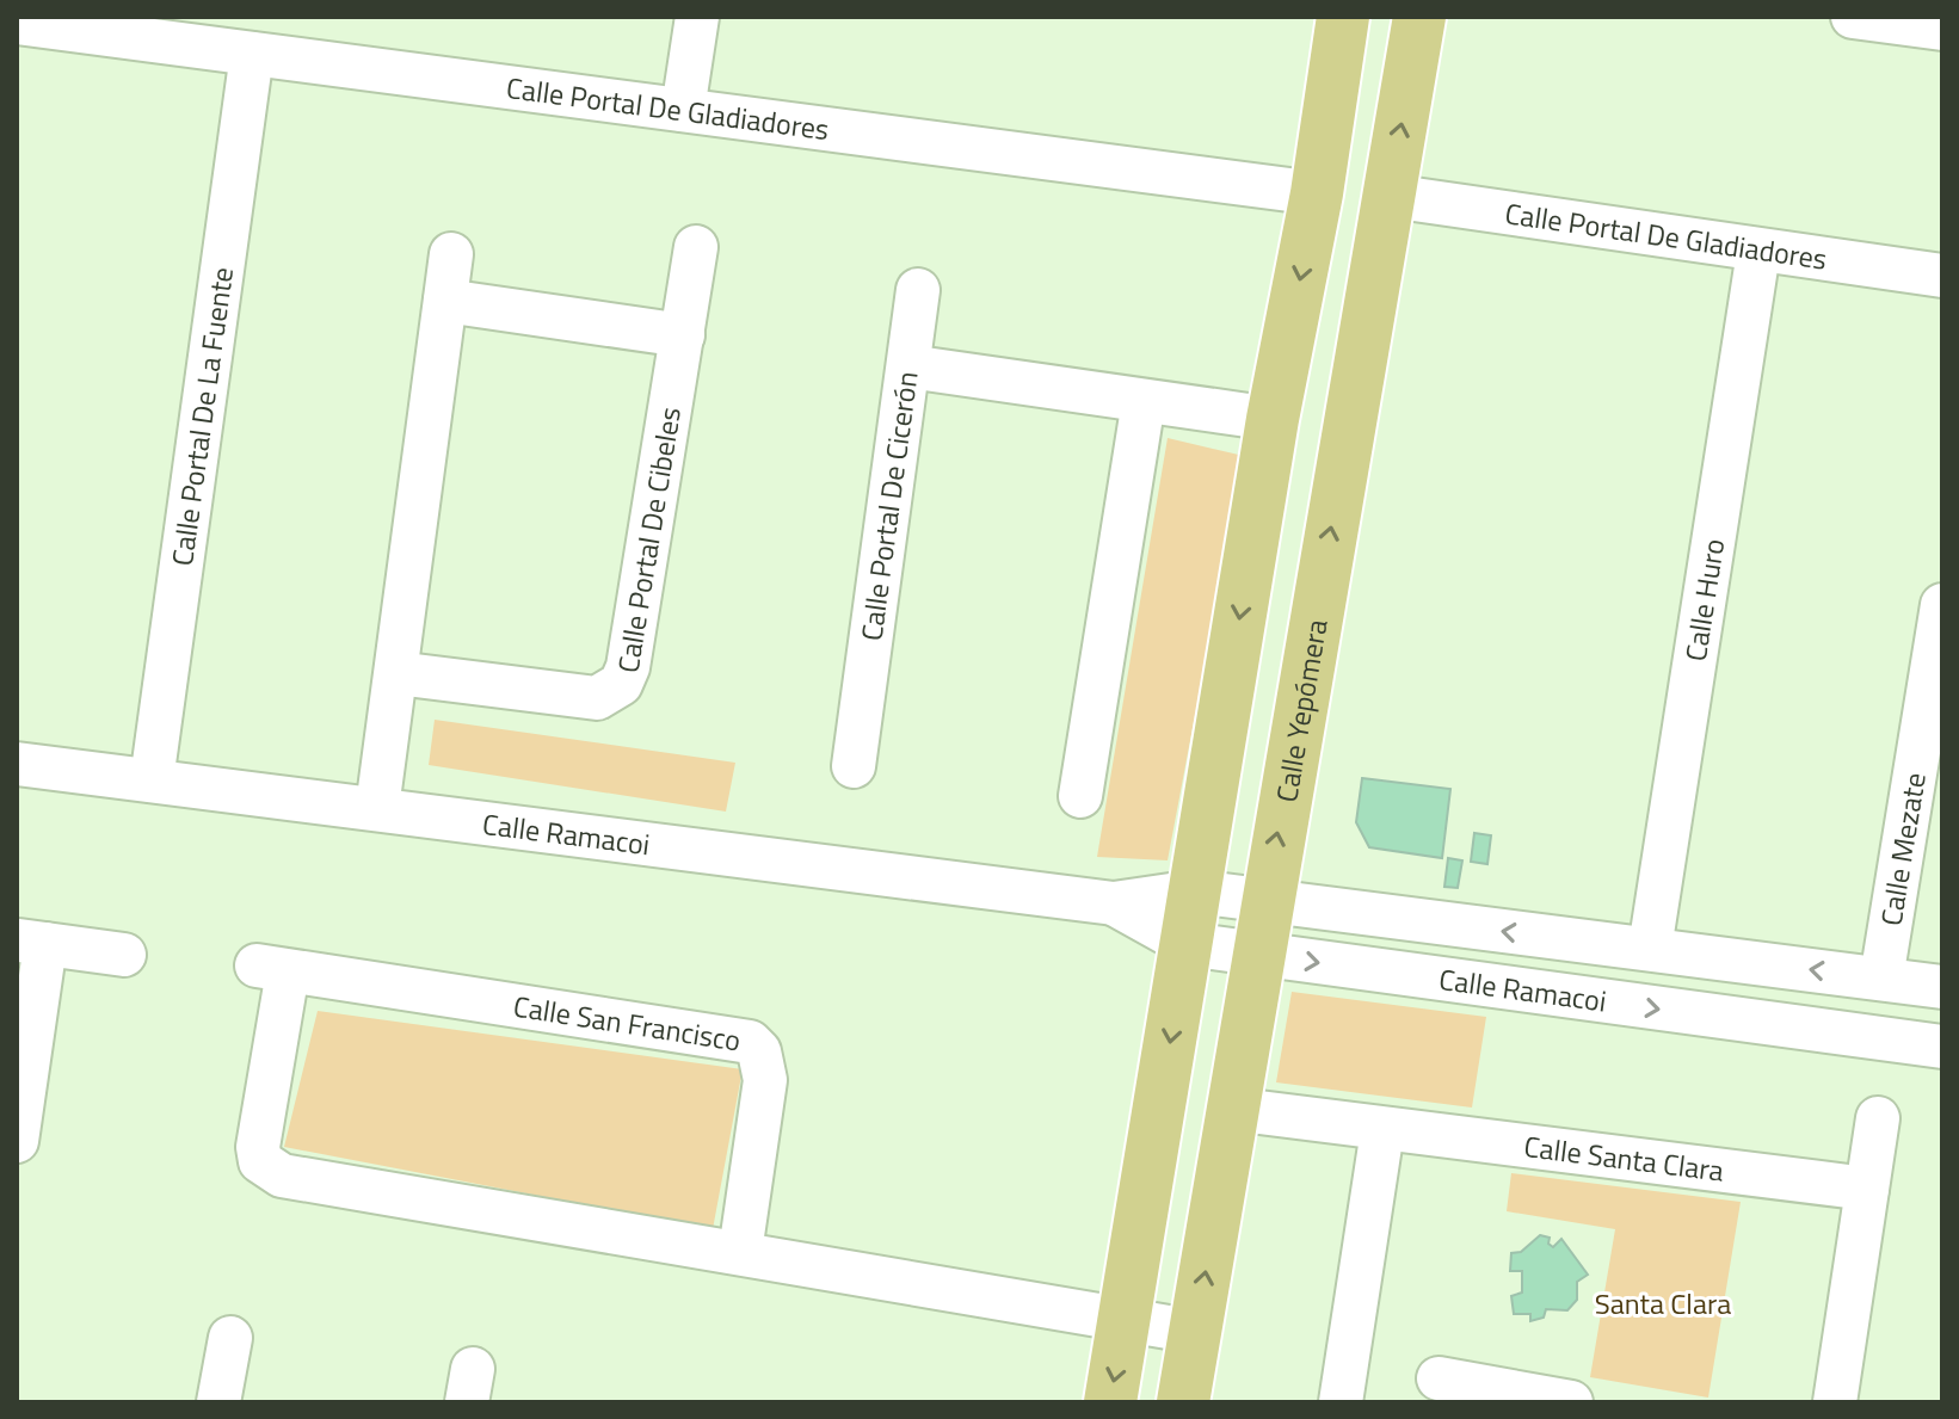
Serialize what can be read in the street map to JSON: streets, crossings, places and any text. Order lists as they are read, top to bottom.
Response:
{
  "streets": {
    "main road": ["Calle Yepómera"],
    "street": [
      "Calle Portal De Gladiadores",
      "Calle Portal De La Fuente",
      "Calle Portal De Cicerón",
      "Calle Portal De Cibeles",
      "Calle Huro",
      "Calle Ramacoi",
      "Calle Mezate",
      "Calle San Francisco",
      "Calle Santa Clara"
    ]
  },
  "crossings": [
    ["Calle Portal De Gladiadores", "Calle Portal De La Fuente"],
    ["Calle Portal De Gladiadores", "Calle Huro"],
    ["Calle Portal De Gladiadores", "Calle Yepómera"],
    ["Calle Portal De La Fuente", "Calle Ramacoi"],
    ["Calle Huro", "Calle Ramacoi"],
    ["Calle Yepómera", "Calle Ramacoi"],
    ["Calle Yepómera", "Calle San Francisco"],
    ["Calle Yepómera", "Calle Santa Clara"],
    ["Calle Ramacoi", "Calle Mezate"]
  ],
  "parks": ["Santa Clara"]
}
